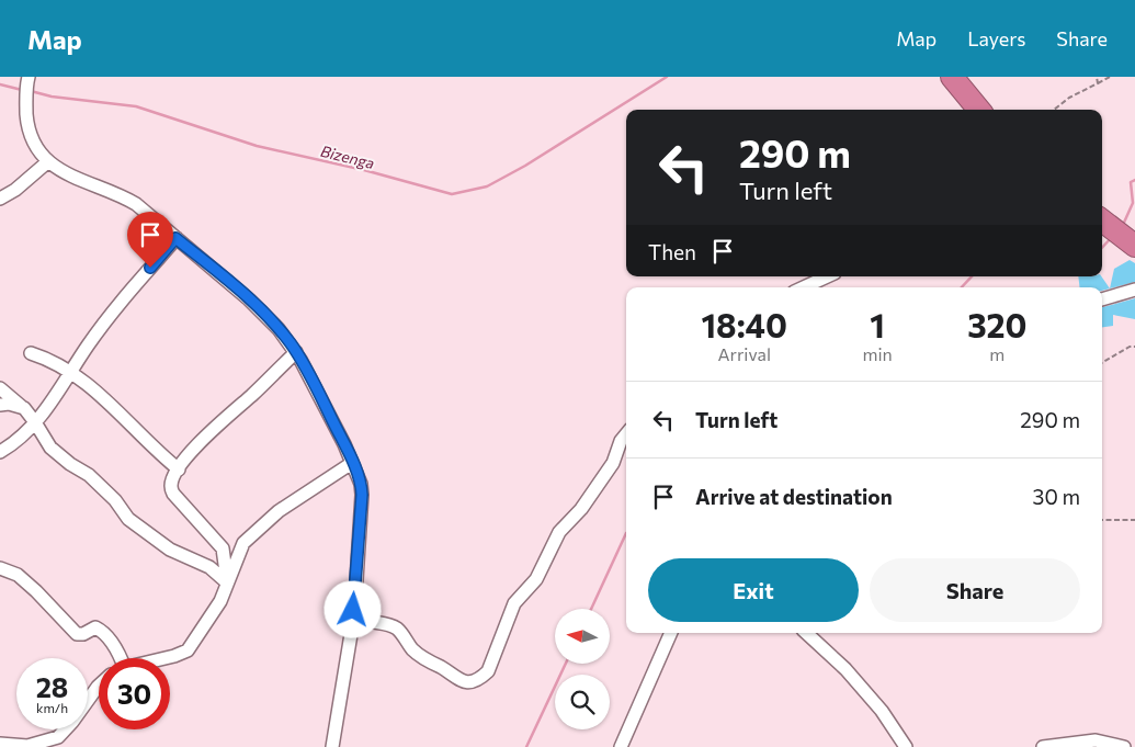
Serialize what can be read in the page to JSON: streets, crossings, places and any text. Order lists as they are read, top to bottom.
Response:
{
  "water": ["Bizenga"],
  "north": "left",
  "page": {
    "header": "Map",
    "nav": ["Map", "Layers", "Share"],
    "turn": ["290 m", "Turn left"],
    "then": "Then",
    "eta": [
      "18:40",
      "Arrival",
      "1",
      "min",
      "320",
      "m"
    ],
    "list": [
      {
        "name": "Turn left",
        "value": "290 m"
      },
      {
        "name": "Arrive at destination",
        "value": "30 m"
      }
    ],
    "buttons": ["Exit", "Share"],
    "speed": "28 km/h",
    "limit": "30"
  }
}
